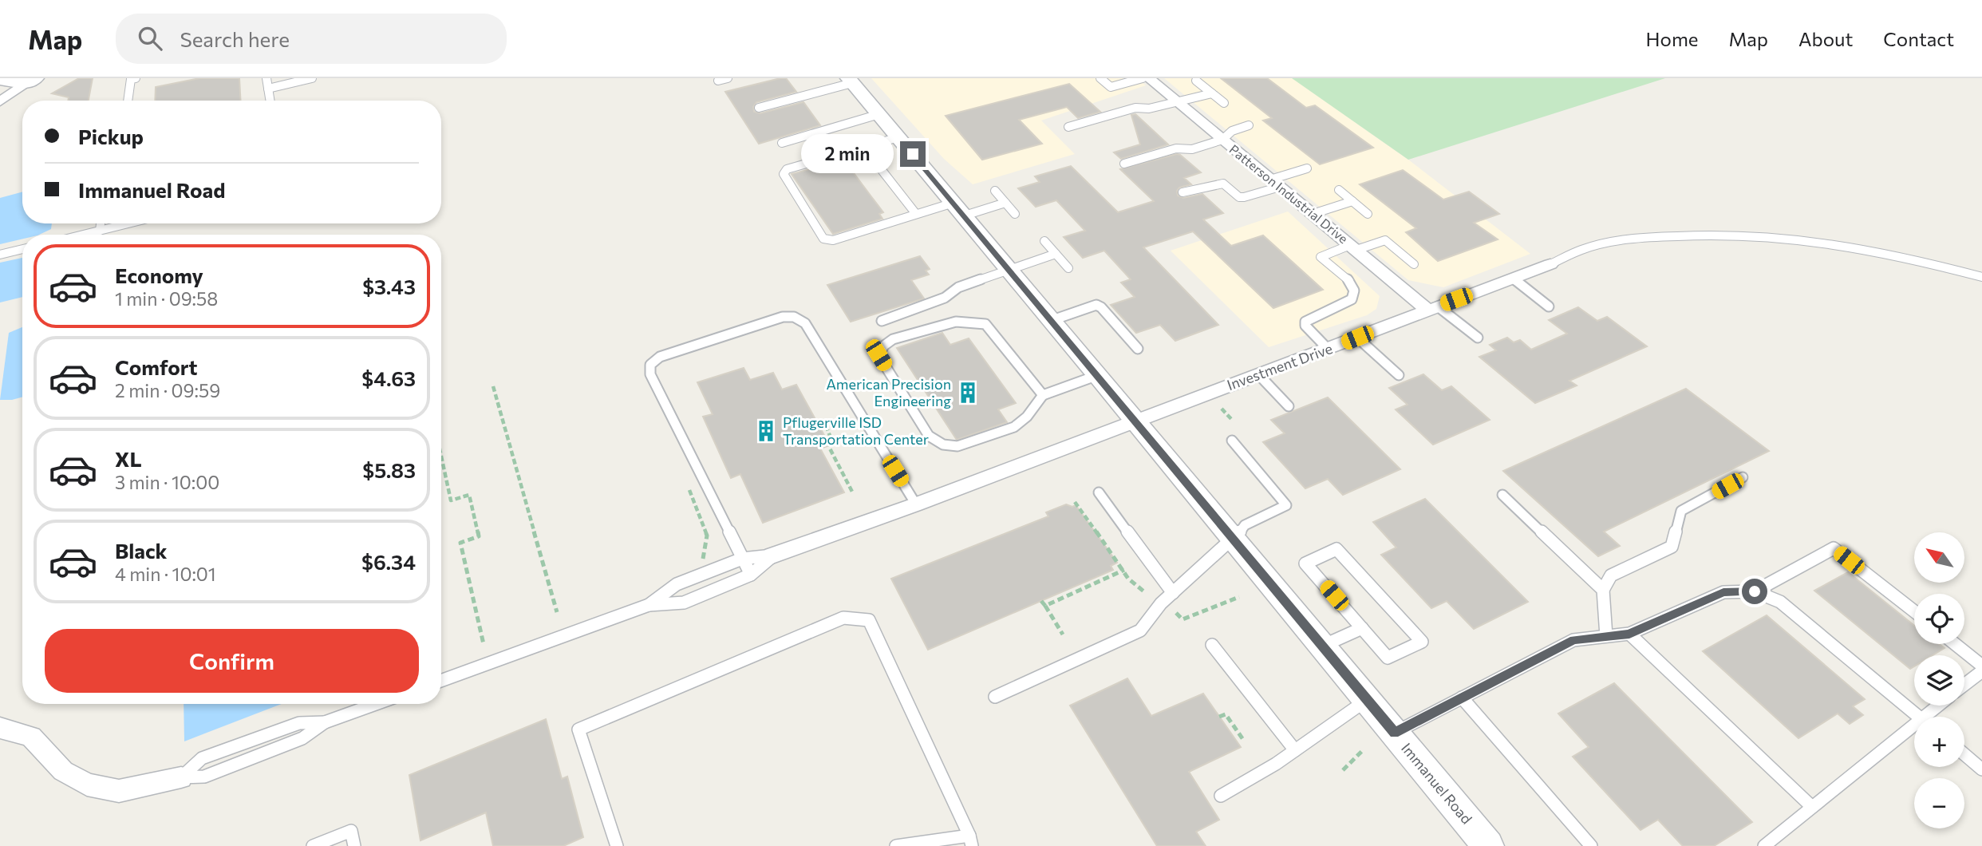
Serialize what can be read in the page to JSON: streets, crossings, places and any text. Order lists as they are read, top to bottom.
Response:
{
  "streets": {
    "street": ["Patterson Industrial Drive", "Investment Drive", "Immanuel Road"]
  },
  "crossings": [
    ["Patterson Industrial Drive", "Investment Drive"],
    ["Investment Drive", "Immanuel Road"]
  ],
  "places": {
    "building": ["American Precision Engineering", "Pflugerville ISD Transportation Center"]
  },
  "north": "top left",
  "page": {
    "header": "Map",
    "search": "Search here",
    "nav": [
      "Home",
      "Map",
      "About",
      "Contact"
    ],
    "banner": ["Pickup", "Immanuel Road"],
    "bubble": "2 min",
    "list": [
      {
        "name": "Economy",
        "note": "1 min · 09:58",
        "value": "$3.43"
      },
      {
        "name": "Comfort",
        "note": "2 min · 09:59",
        "value": "$4.63"
      },
      {
        "name": "XL",
        "note": "3 min · 10:00",
        "value": "$5.83"
      },
      {
        "name": "Black",
        "note": "4 min · 10:01",
        "value": "$6.34"
      }
    ],
    "map_buttons": ["+", "−"],
    "buttons": "Confirm"
  }
}
